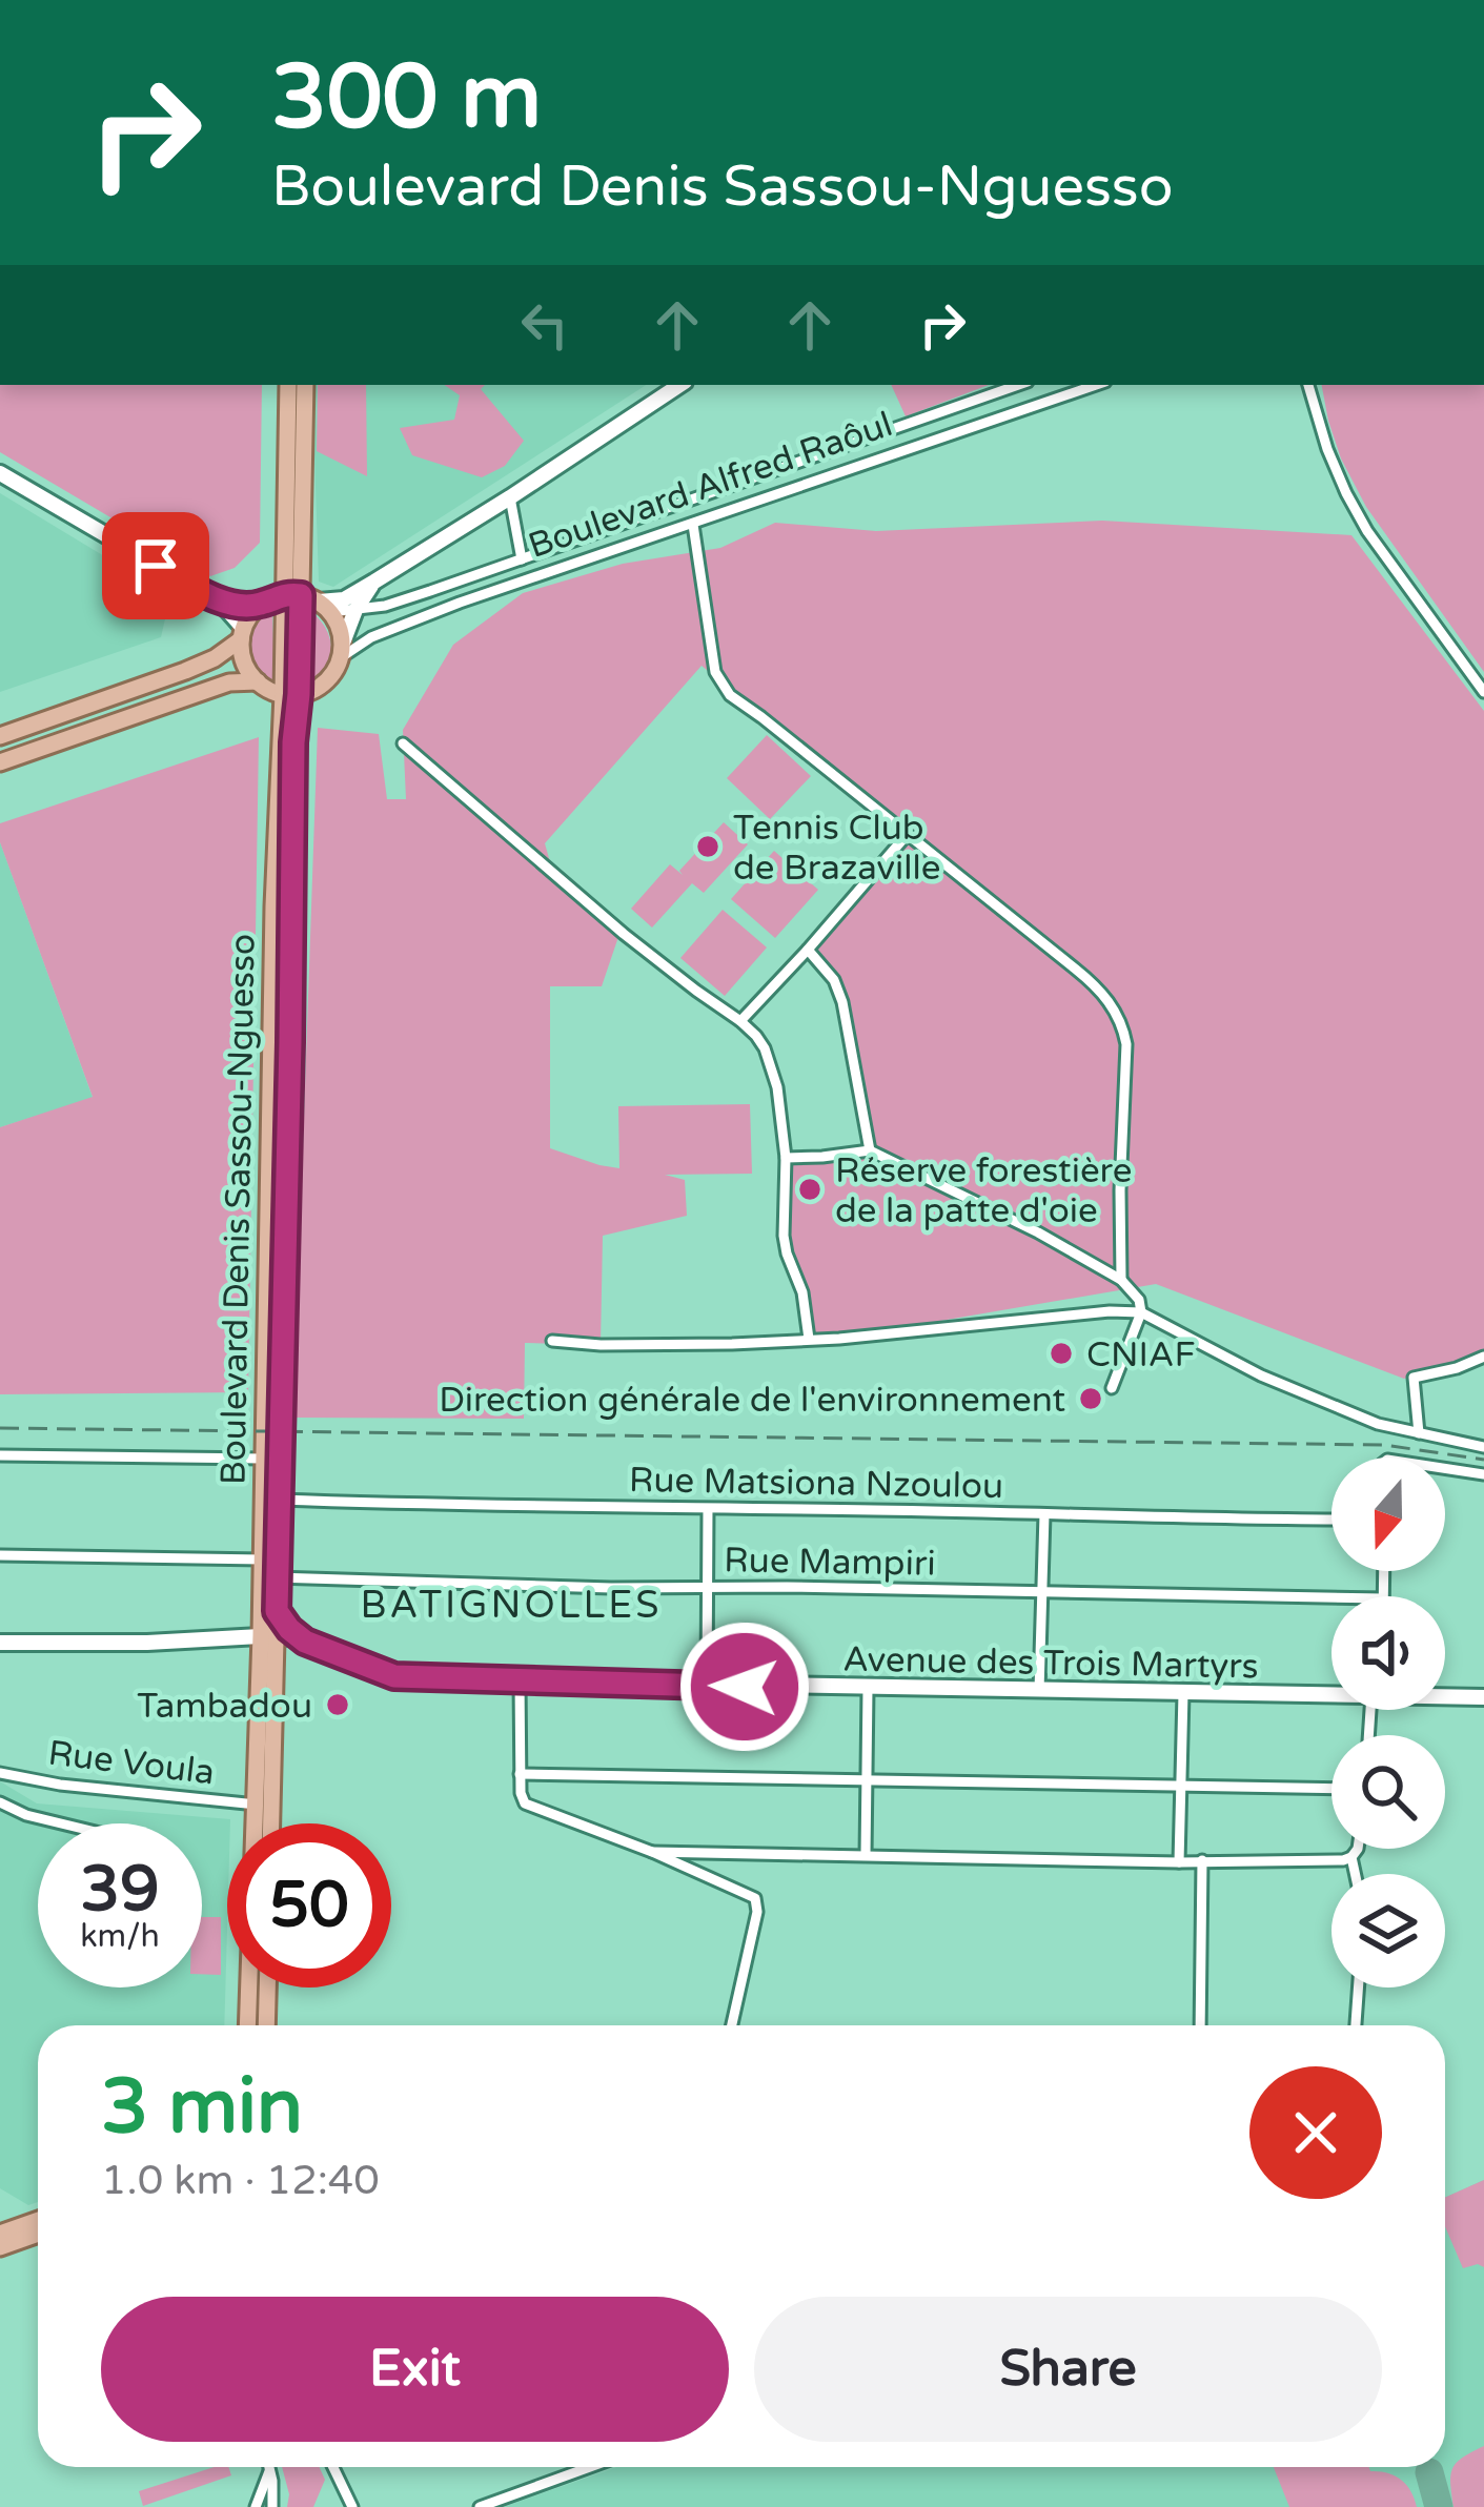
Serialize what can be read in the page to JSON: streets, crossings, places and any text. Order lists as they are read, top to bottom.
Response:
{
  "streets": {
    "main road": ["Boulevard Denis Sassou-Nguesso", "Avenue des Trois Martyrs"],
    "street": [
      "Boulevard Alfred Raôul",
      "Rue Matsiona Nzoulou",
      "Rue Mampiri",
      "Rue Voula"
    ]
  },
  "crossings": [
    ["Boulevard Alfred Raôul", "Boulevard Denis Sassou-Nguesso"],
    ["Boulevard Denis Sassou-Nguesso", "Rue Matsiona Nzoulou"],
    ["Boulevard Denis Sassou-Nguesso", "Rue Mampiri"],
    ["Boulevard Denis Sassou-Nguesso", "Avenue des Trois Martyrs"],
    ["Boulevard Denis Sassou-Nguesso", "Rue Voula"]
  ],
  "districts": ["BATIGNOLLES"],
  "places": [
    "Tennis Club de Brazaville",
    "Réserve forestière de la patte d'oie",
    "CNIAF",
    "Direction générale de l'environnement",
    "Tambadou"
  ],
  "north": "bottom",
  "page": {
    "turn": ["300 m", "Boulevard Denis Sassou-Nguesso"],
    "speed": "39 km/h",
    "limit": "50",
    "heading": ["3 min", "1.0 km · 12:40"],
    "buttons": ["Exit", "Share"]
  }
}
